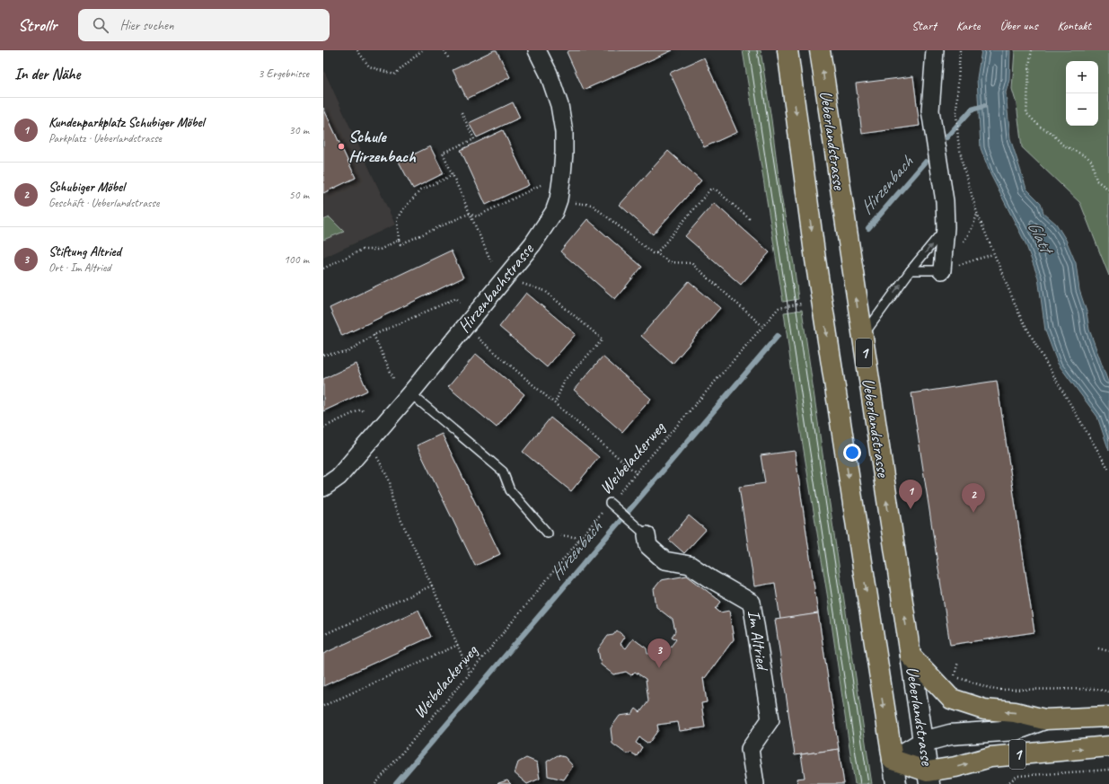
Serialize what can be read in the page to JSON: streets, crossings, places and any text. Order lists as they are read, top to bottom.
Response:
{
  "streets": {
    "main road": ["Ueberlandstrasse", "1"],
    "street": ["Hirzenbachstrasse", "Im Altried"],
    "path": ["Weibelackerweg"]
  },
  "crossings": [
    ["Ueberlandstrasse", "1"],
    ["Weibelackerweg", "Im Altried"]
  ],
  "water": ["Hirzenbach", "Glatt"],
  "places": ["Schule Hirzenbach"],
  "page": {
    "header": "Strollr",
    "search": "Hier suchen",
    "nav": [
      "Start",
      "Karte",
      "Über uns",
      "Kontakt"
    ],
    "heading": ["In der Nähe", "3 Ergebnisse"],
    "map_buttons": ["+", "−"],
    "list": [
      {
        "mark": "1",
        "name": "Kundenparkplatz Schubiger Möbel",
        "note": "Parkplatz · Ueberlandstrasse",
        "value": "30 m"
      },
      {
        "mark": "2",
        "name": "Schubiger Möbel",
        "note": "Geschäft · Ueberlandstrasse",
        "value": "50 m"
      },
      {
        "mark": "3",
        "name": "Stiftung Altried",
        "note": "Ort · Im Altried",
        "value": "100 m"
      }
    ],
    "pins": ["1", "2", "3"]
  }
}
